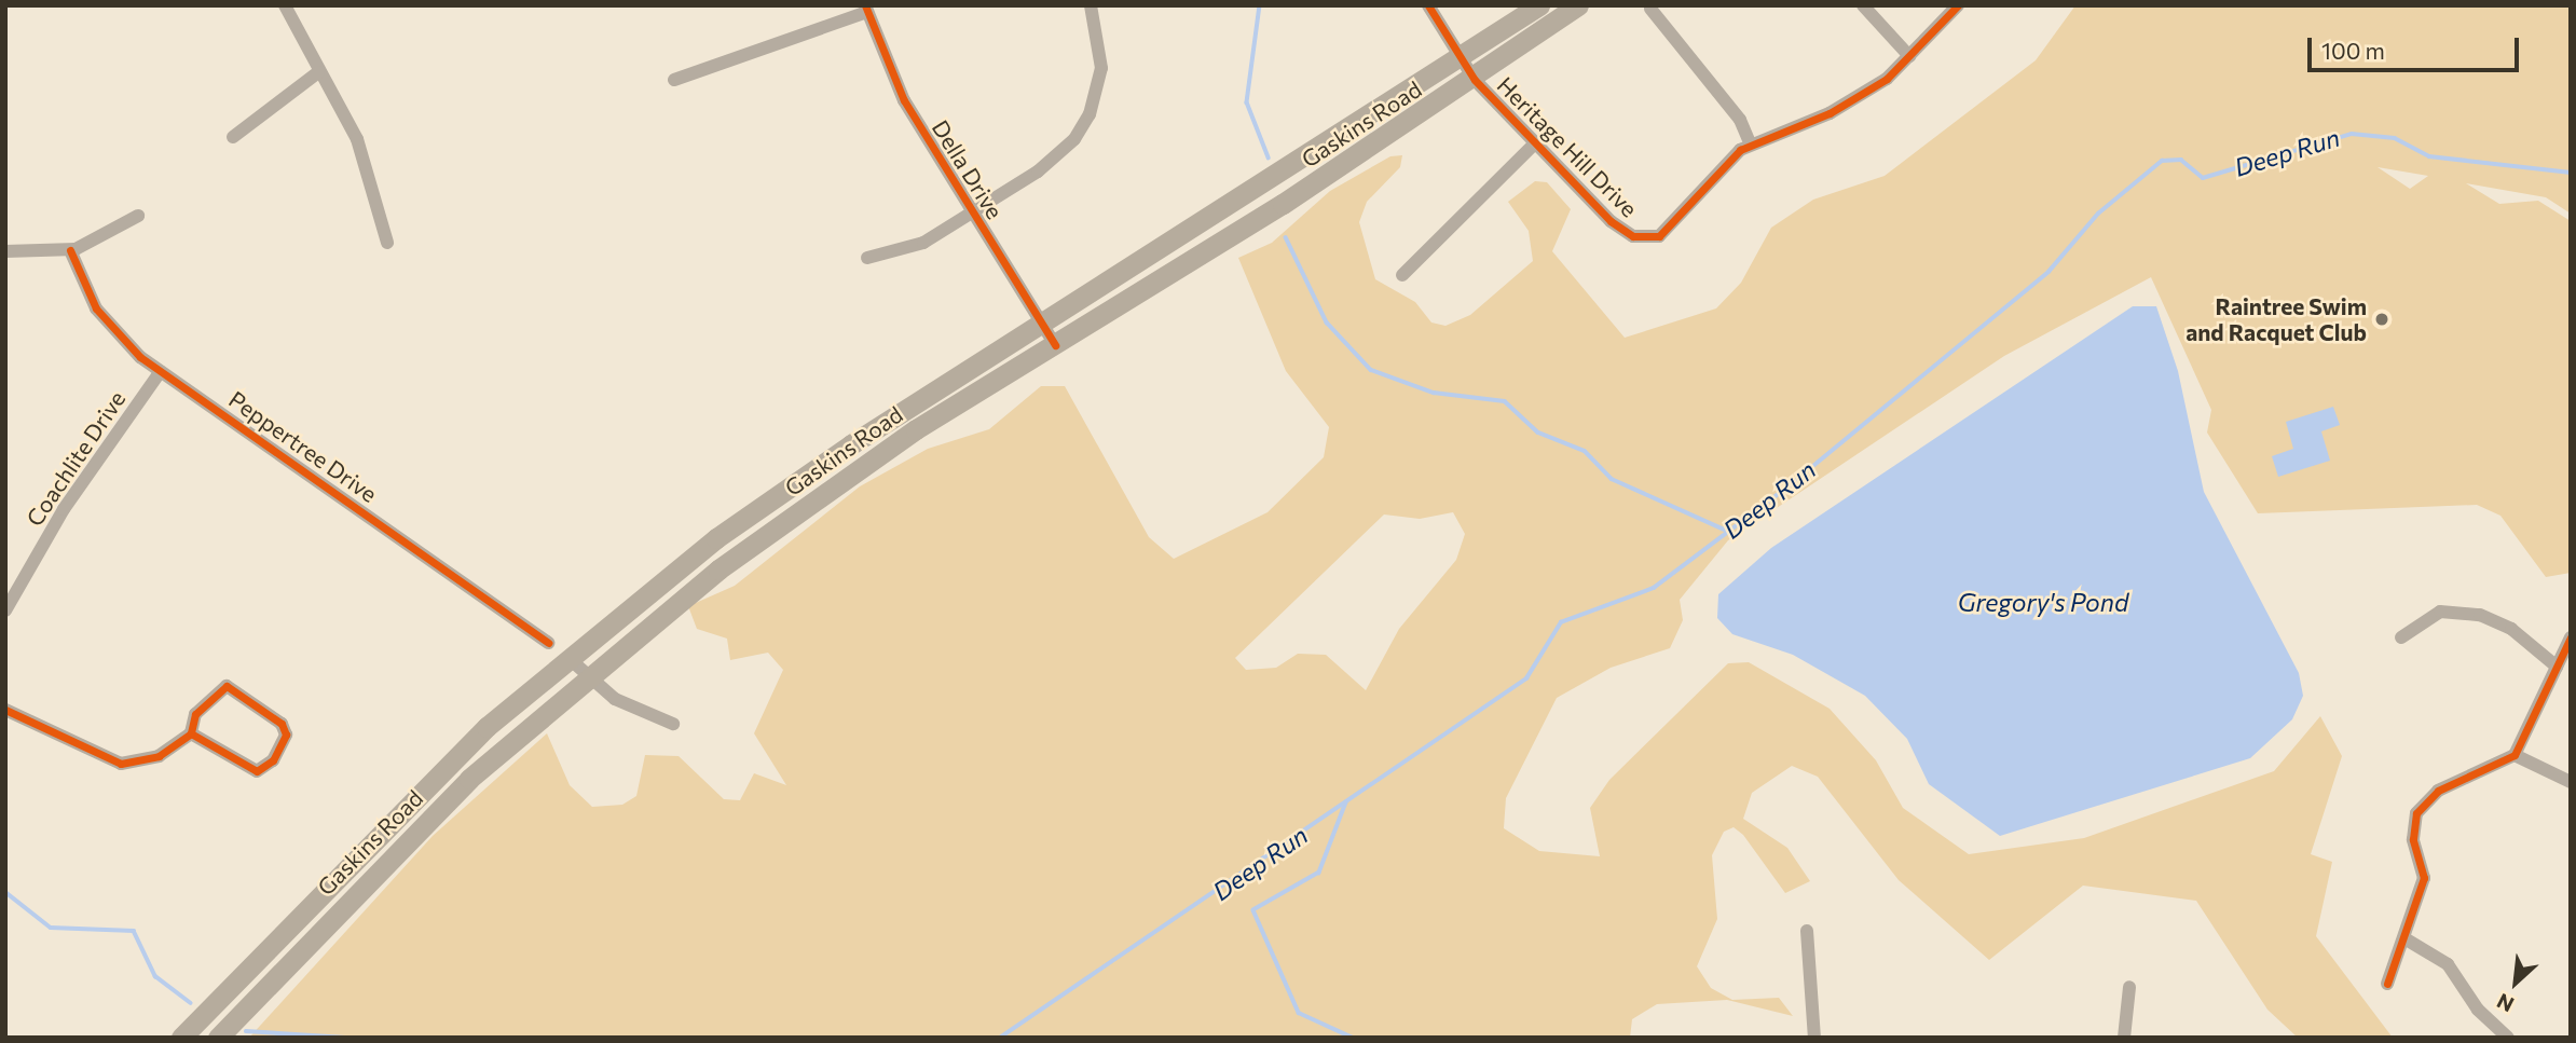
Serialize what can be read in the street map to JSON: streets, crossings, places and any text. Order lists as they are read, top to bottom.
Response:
{
  "streets": {
    "main road": ["Gaskins Road"],
    "street": [
      "Heritage Hill Drive",
      "Della Drive",
      "Peppertree Drive",
      "Coachlite Drive"
    ]
  },
  "crossings": [
    ["Gaskins Road", "Heritage Hill Drive"],
    ["Gaskins Road", "Della Drive"],
    ["Peppertree Drive", "Coachlite Drive"]
  ],
  "water": ["Deep Run", "Gregory's Pond"],
  "places": ["Raintree Swim and Racquet Club"],
  "scale_bar": "100 m",
  "north": "bottom left"
}
